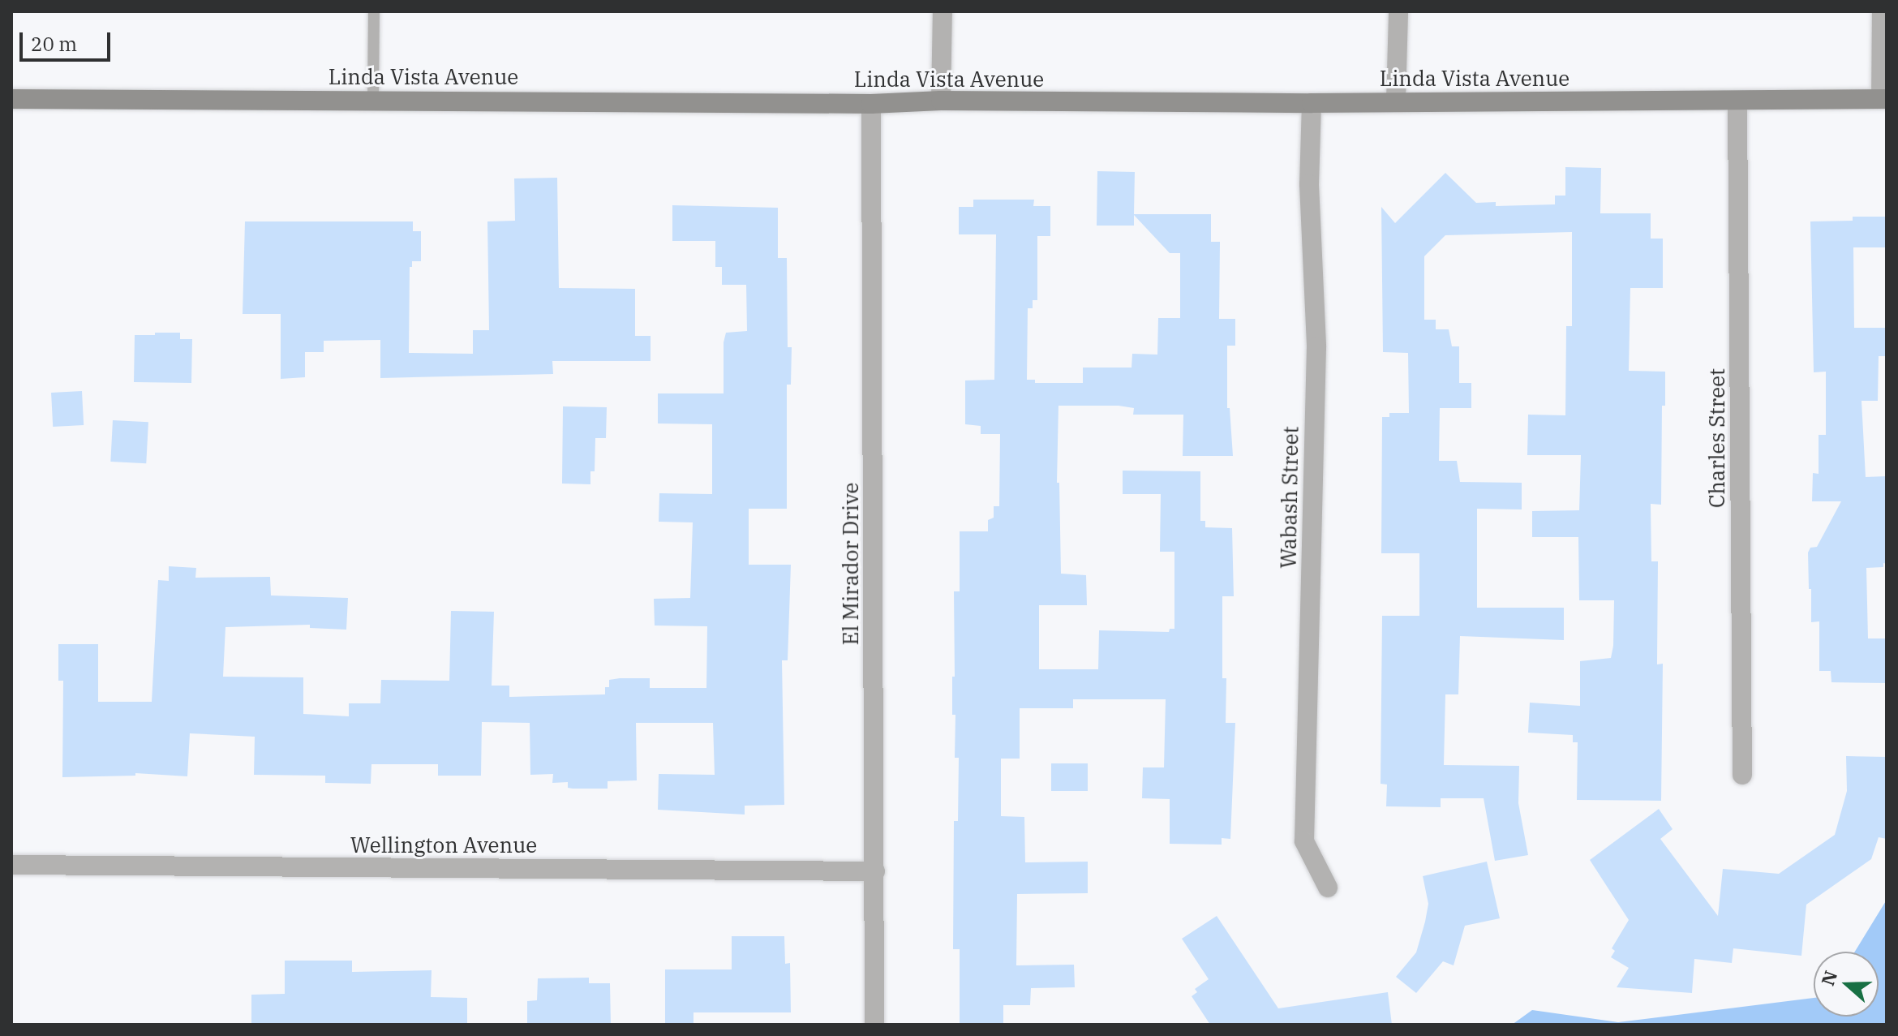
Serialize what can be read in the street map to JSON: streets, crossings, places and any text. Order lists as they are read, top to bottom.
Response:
{
  "streets": {
    "main road": ["Linda Vista Avenue"],
    "street": [
      "Charles Street",
      "Wabash Street",
      "El Mirador Drive",
      "Wellington Avenue"
    ]
  },
  "crossings": [
    ["Linda Vista Avenue", "Charles Street"],
    ["Linda Vista Avenue", "Wabash Street"],
    ["Linda Vista Avenue", "El Mirador Drive"],
    ["El Mirador Drive", "Wellington Avenue"]
  ],
  "scale_bar": "20 m",
  "north": "left"
}
